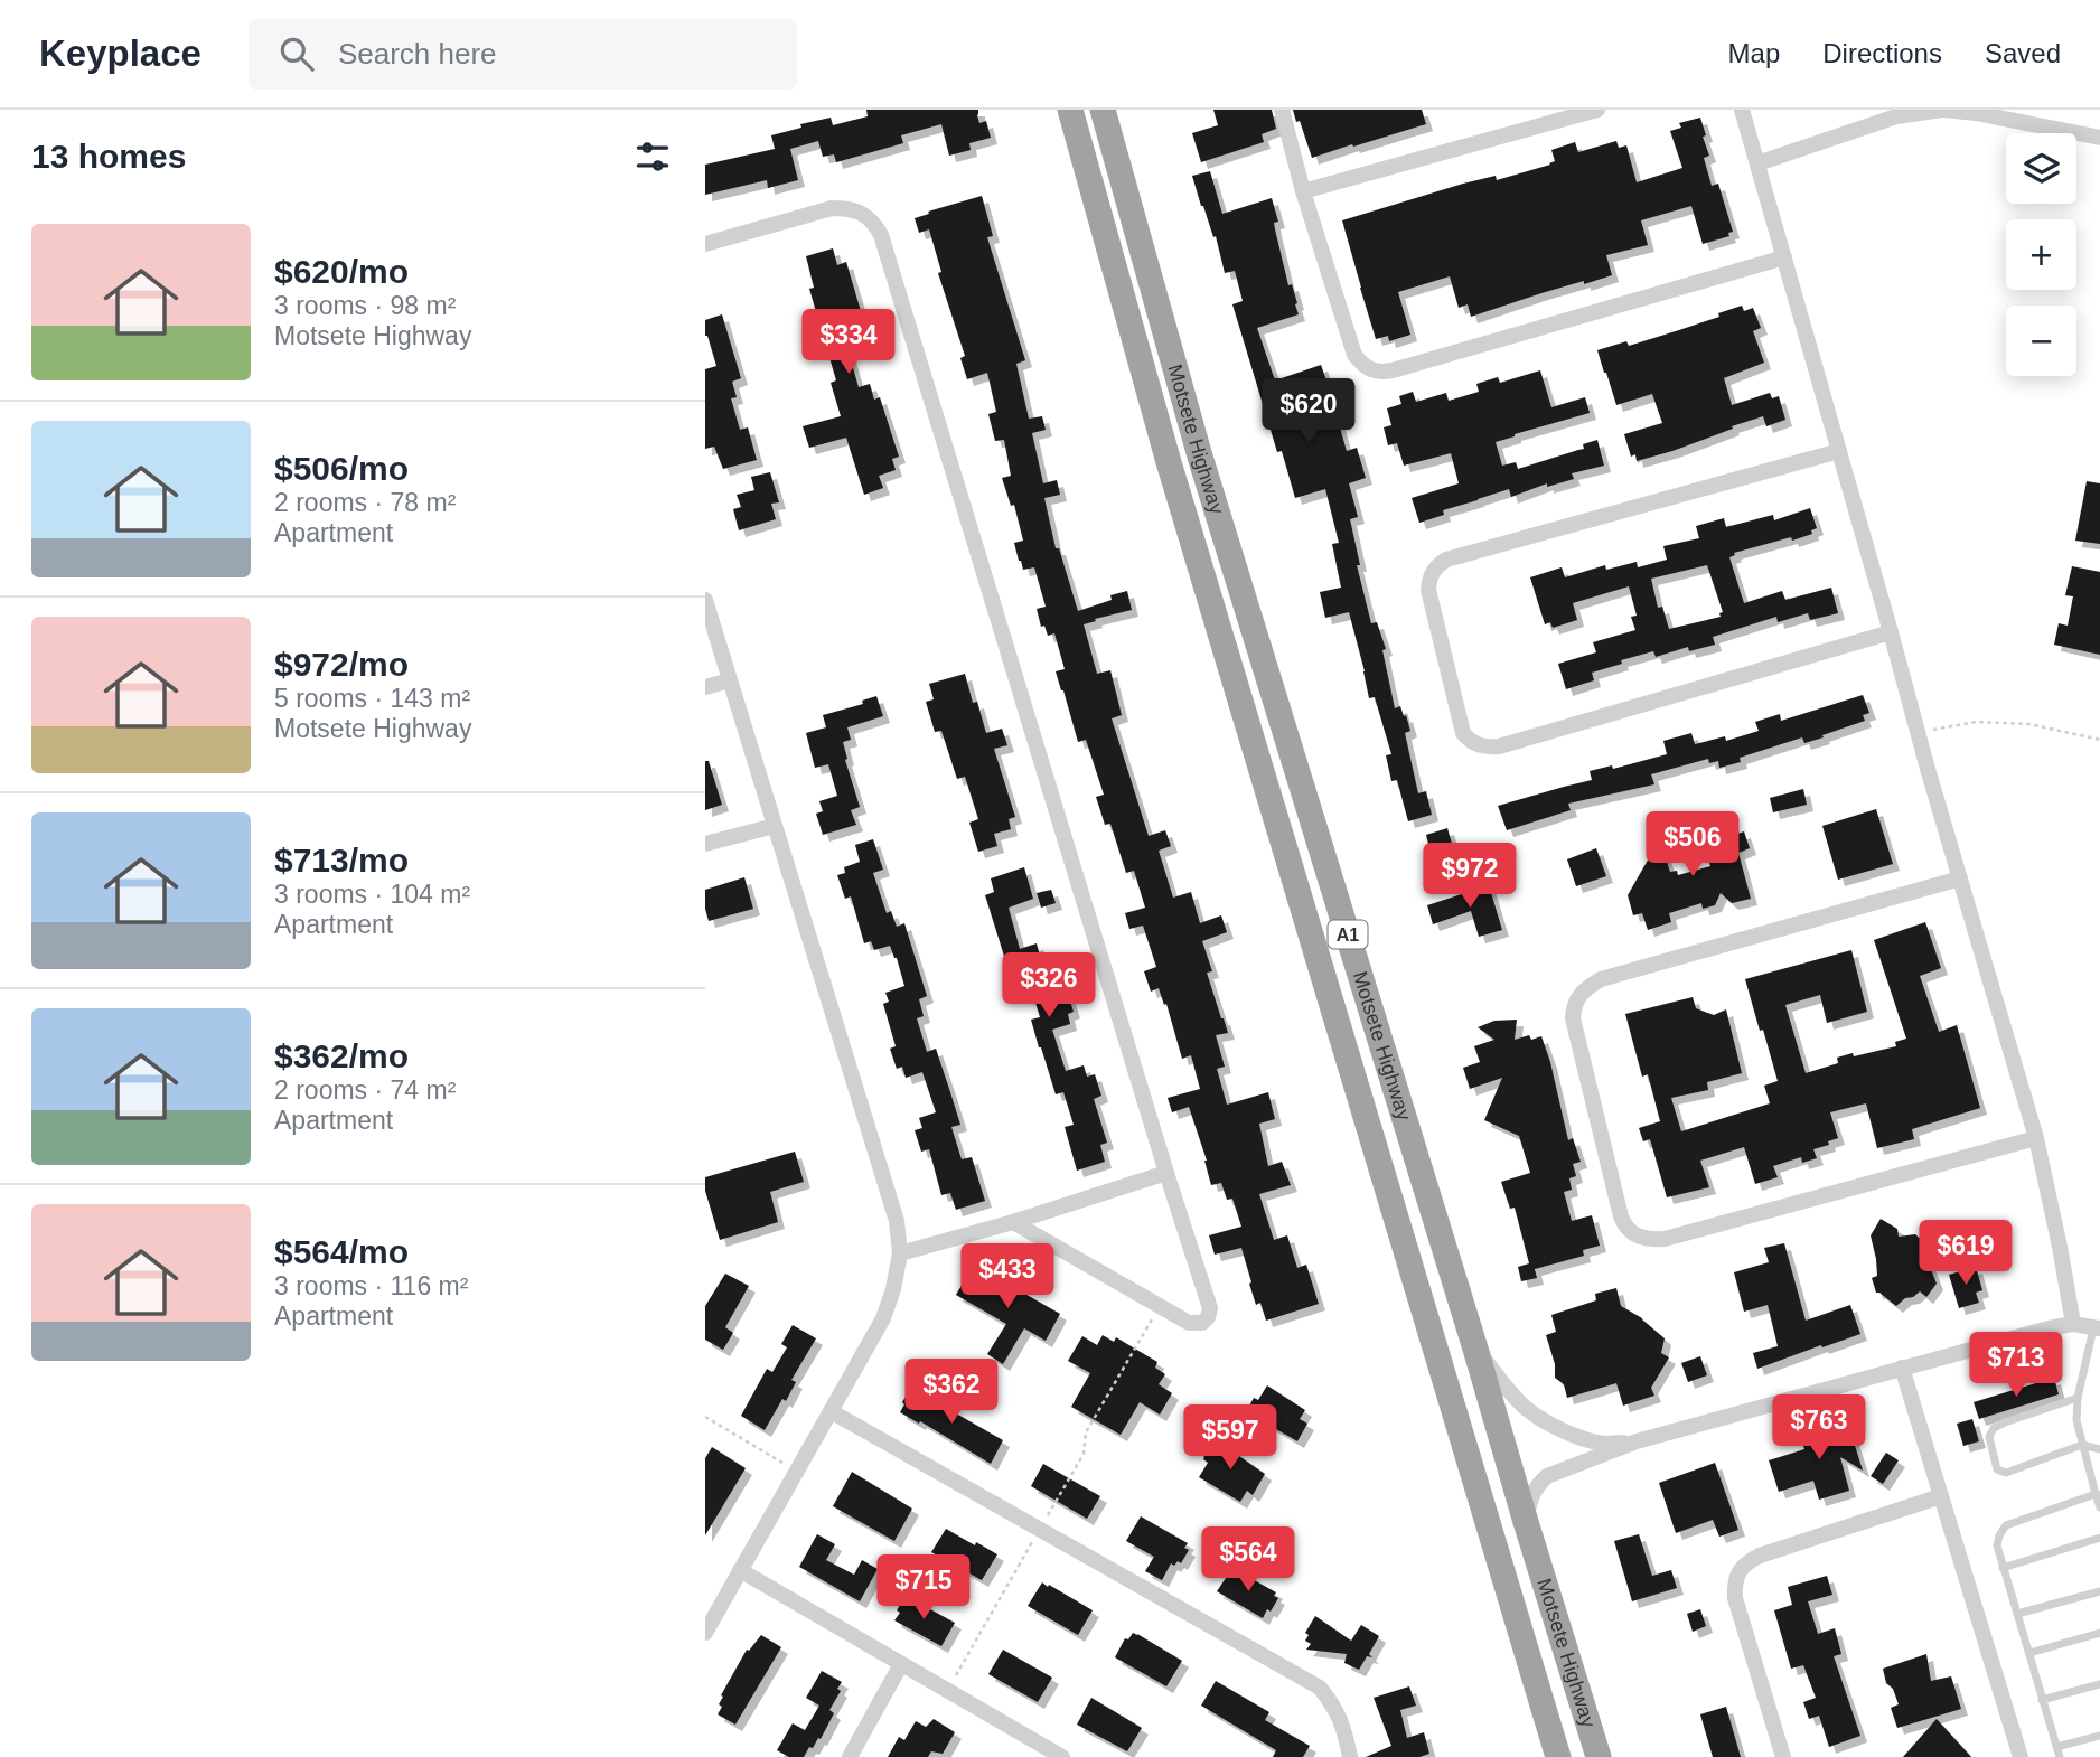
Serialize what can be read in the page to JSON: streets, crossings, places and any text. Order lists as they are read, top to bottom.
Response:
{
  "streets": {
    "highway": ["Motsete Highway", "A1"]
  },
  "page": {
    "header": "Keyplace",
    "search": "Search here",
    "nav": ["Map", "Directions", "Saved"],
    "heading": "13 homes",
    "map_buttons": ["+", "−"],
    "list": [
      {
        "name": "$620/mo",
        "note": "3 rooms · 98 m² · Motsete Highway"
      },
      {
        "name": "$506/mo",
        "note": "2 rooms · 78 m² · Apartment"
      },
      {
        "name": "$972/mo",
        "note": "5 rooms · 143 m² · Motsete Highway"
      },
      {
        "name": "$713/mo",
        "note": "3 rooms · 104 m² · Apartment"
      },
      {
        "name": "$362/mo",
        "note": "2 rooms · 74 m² · Apartment"
      },
      {
        "name": "$564/mo",
        "note": "3 rooms · 116 m² · Apartment"
      }
    ],
    "price": [
      "$334",
      "$620",
      "$506",
      "$972",
      "$326",
      "$619",
      "$433",
      "$713",
      "$362",
      "$763",
      "$597",
      "$564",
      "$715"
    ]
  }
}
